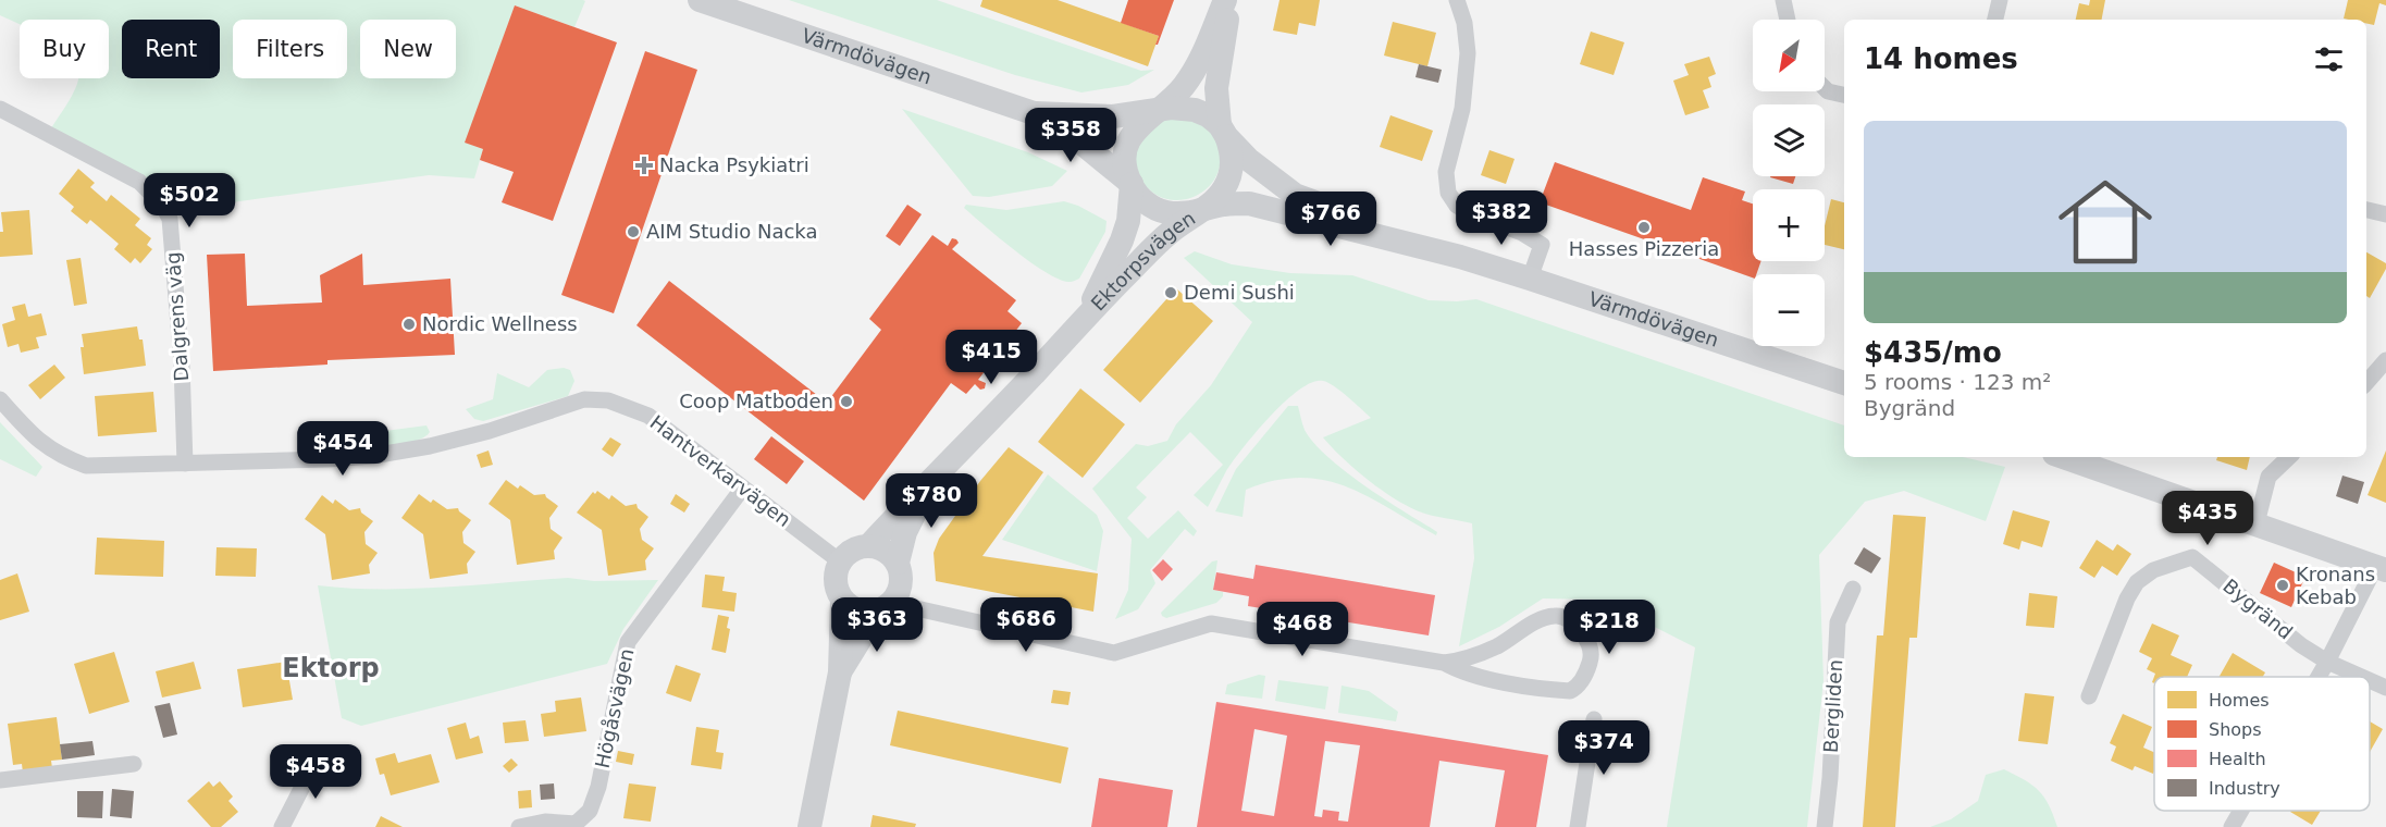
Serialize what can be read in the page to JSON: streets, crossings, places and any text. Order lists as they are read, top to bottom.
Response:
{
  "streets": {
    "main road": ["Värmdövägen", "Ektorpsvägen"],
    "street": [
      "Dalgrens väg",
      "Hantverkarvägen",
      "Bygränd",
      "Bergliden",
      "Högåsvägen"
    ]
  },
  "crossings": [
    ["Värmdövägen", "Ektorpsvägen"],
    ["Ektorpsvägen", "Hantverkarvägen"],
    ["Dalgrens väg", "Hantverkarvägen"],
    ["Hantverkarvägen", "Högåsvägen"]
  ],
  "districts": ["Ektorp"],
  "places": {
    "health": ["Nacka Psykiatri"],
    "other": [
      "Hasses Pizzeria",
      "AIM Studio Nacka",
      "Demi Sushi",
      "Nordic Wellness",
      "Coop Matboden",
      "Kronans Kebab"
    ]
  },
  "legend": [
    "Homes",
    "Shops",
    "Health",
    "Industry"
  ],
  "north": "bottom left",
  "page": {
    "map_buttons": ["+", "−"],
    "chip": [
      "Buy",
      "Rent",
      "Filters",
      "New"
    ],
    "heading": "14 homes",
    "list": [
      {
        "name": "$435/mo",
        "note": "5 rooms · 123 m² · Bygränd"
      }
    ],
    "price": [
      "$358",
      "$502",
      "$382",
      "$766",
      "$415",
      "$454",
      "$780",
      "$435",
      "$363",
      "$686",
      "$218",
      "$468",
      "$374",
      "$458"
    ]
  }
}
